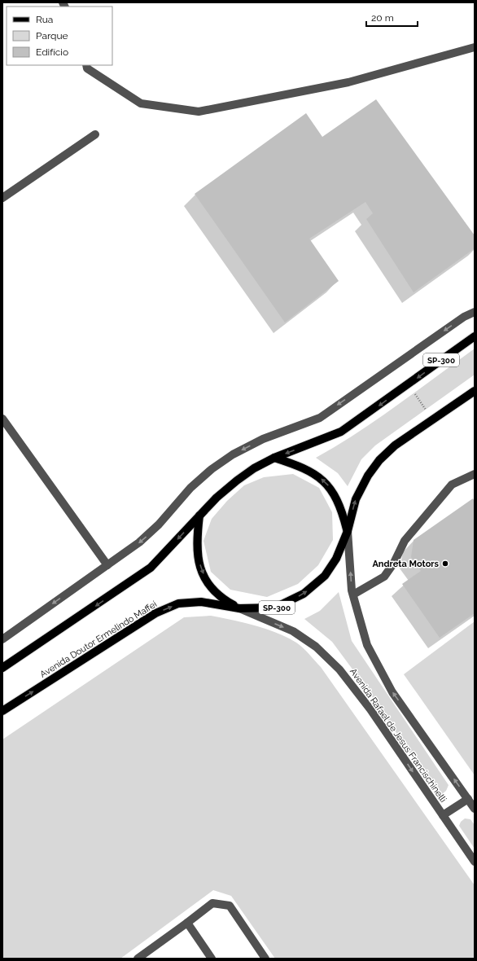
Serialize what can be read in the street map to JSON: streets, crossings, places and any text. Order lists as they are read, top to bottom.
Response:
{
  "streets": {
    "main road": ["SP-300", "Avenida Doutor Ermelindo Maffei"],
    "street": ["Avenida Rafael de Jesus Francischinelli"]
  },
  "crossings": [
    ["Avenida Doutor Ermelindo Maffei", "Avenida Rafael de Jesus Francischinelli"]
  ],
  "places": ["Andreta Motors"],
  "legend": ["Rua", "Parque", "Edifício"],
  "scale_bar": "20 m"
}
